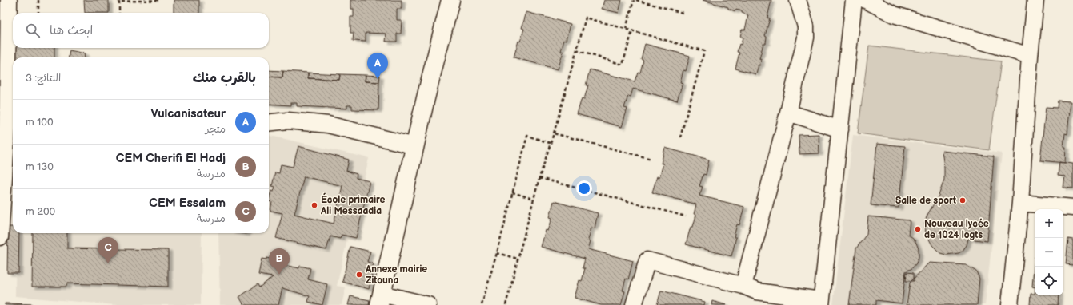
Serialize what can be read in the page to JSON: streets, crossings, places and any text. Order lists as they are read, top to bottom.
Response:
{
  "places": [
    "Salle de sport",
    "École primaire Ali Messaadia",
    "Nouveau lycée de 1024 logts",
    "Annexe mairie Zitouna"
  ],
  "page": {
    "search": "ابحث هنا",
    "pins": ["A", "C", "B"],
    "heading": ["بالقرب منك", "النتائج: 3"],
    "list": [
      {
        "mark": "A",
        "name": "Vulcanisateur",
        "note": "متجر",
        "value": "100 m"
      },
      {
        "mark": "B",
        "name": "CEM Cherifi El Hadj",
        "note": "مدرسة",
        "value": "130 m"
      },
      {
        "mark": "C",
        "name": "CEM Essalam",
        "note": "مدرسة",
        "value": "200 m"
      }
    ],
    "map_buttons": ["+", "−"]
  }
}
